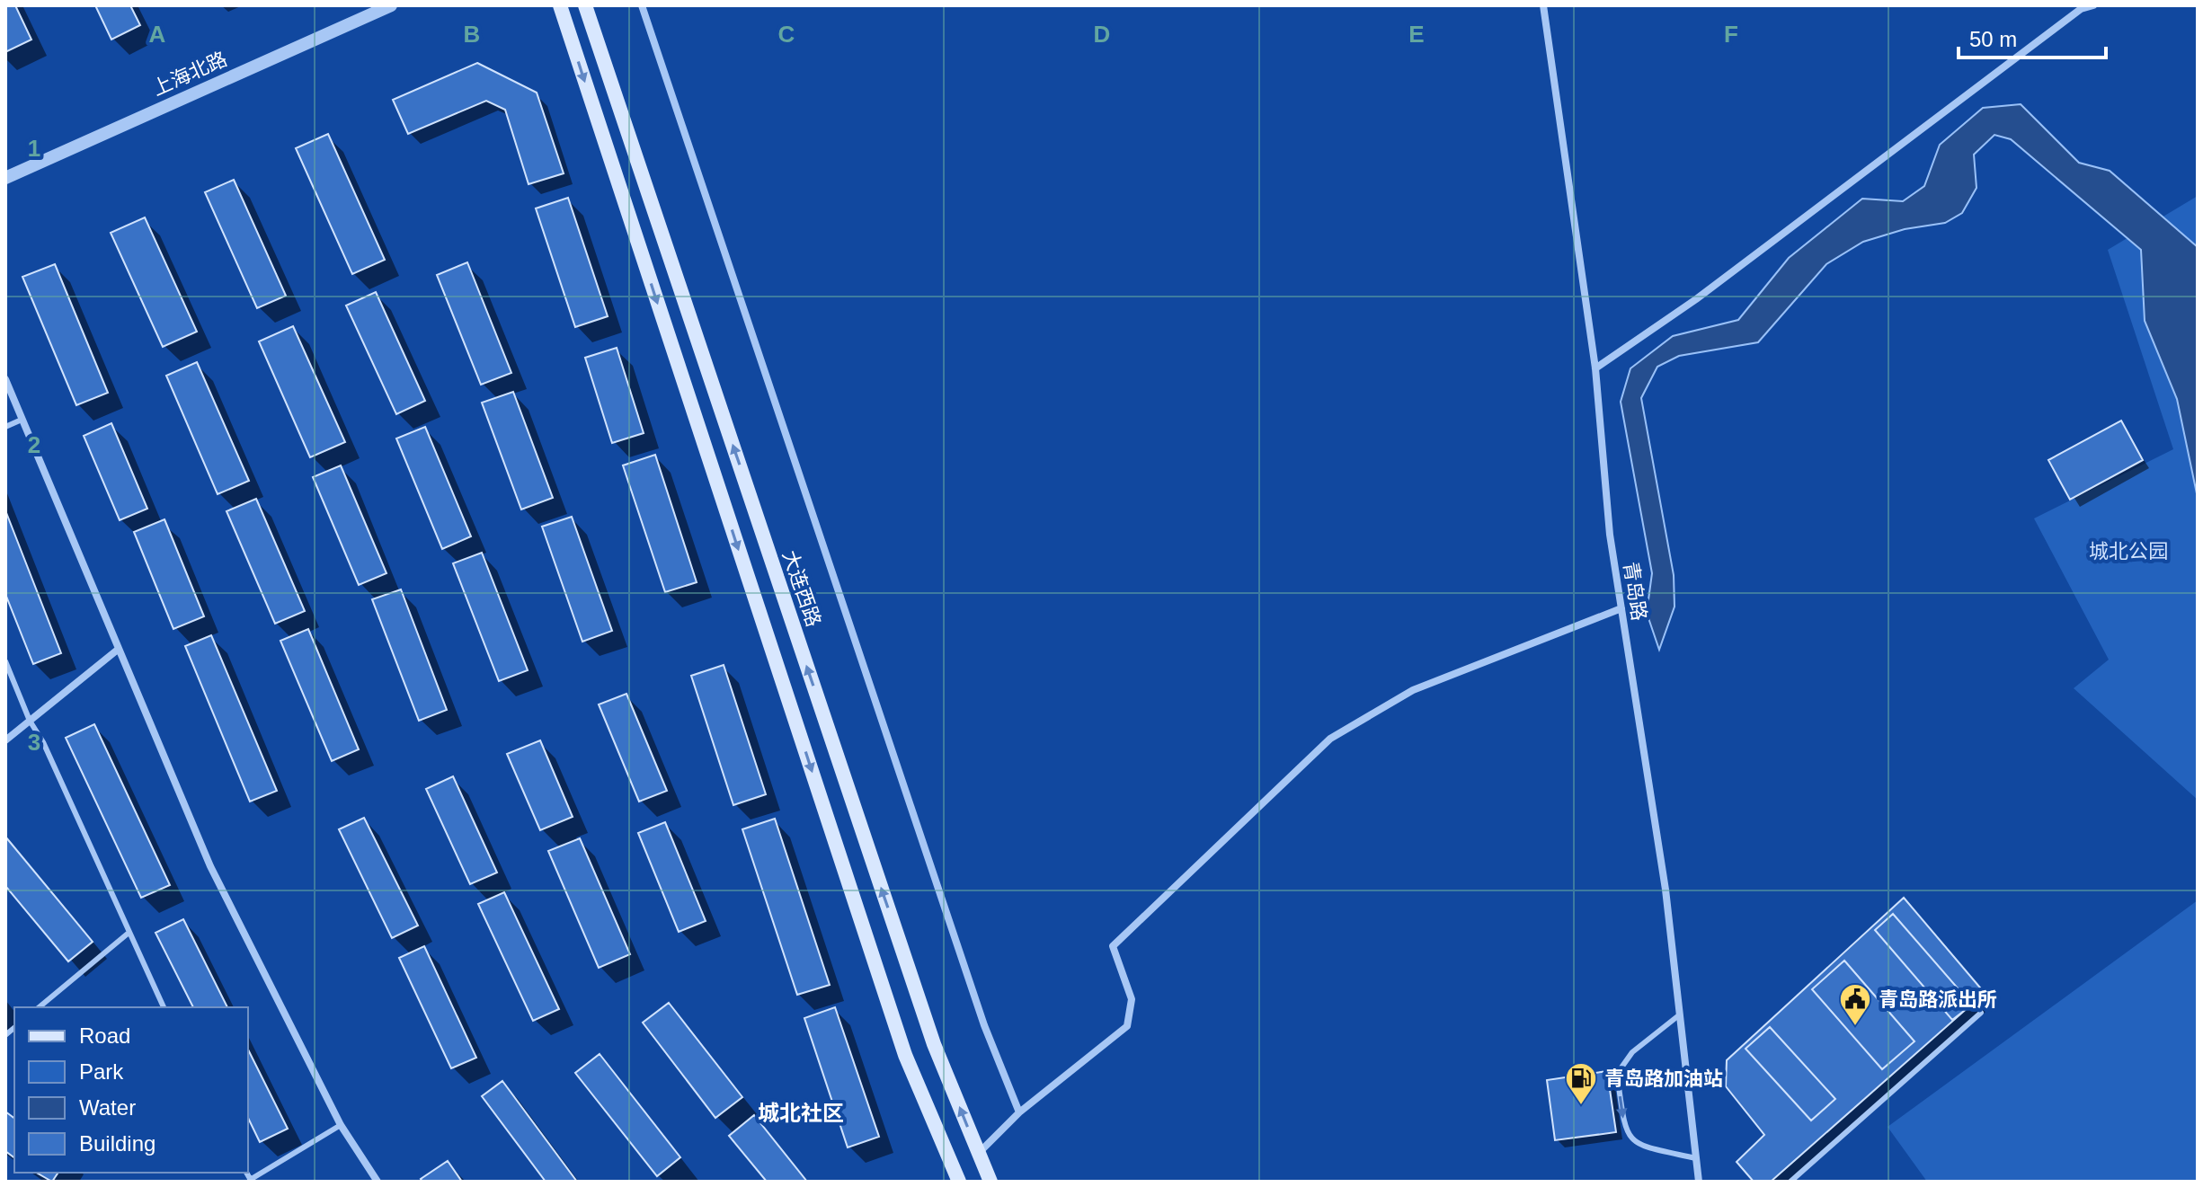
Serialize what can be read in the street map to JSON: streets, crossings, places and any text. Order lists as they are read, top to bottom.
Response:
{
  "streets": {
    "main road": ["大连西路"],
    "street": ["上海北路", "青岛路"]
  },
  "districts": ["城北社区"],
  "parks": ["城北公园"],
  "places": {
    "public building": ["青岛路派出所"],
    "fuel station": ["青岛路加油站"]
  },
  "legend": [
    "Road",
    "Park",
    "Water",
    "Building"
  ],
  "scale_bar": "50 m",
  "grid": {
    "columns": [
      "A",
      "B",
      "C",
      "D",
      "E",
      "F"
    ],
    "rows": ["1", "2", "3"]
  }
}
